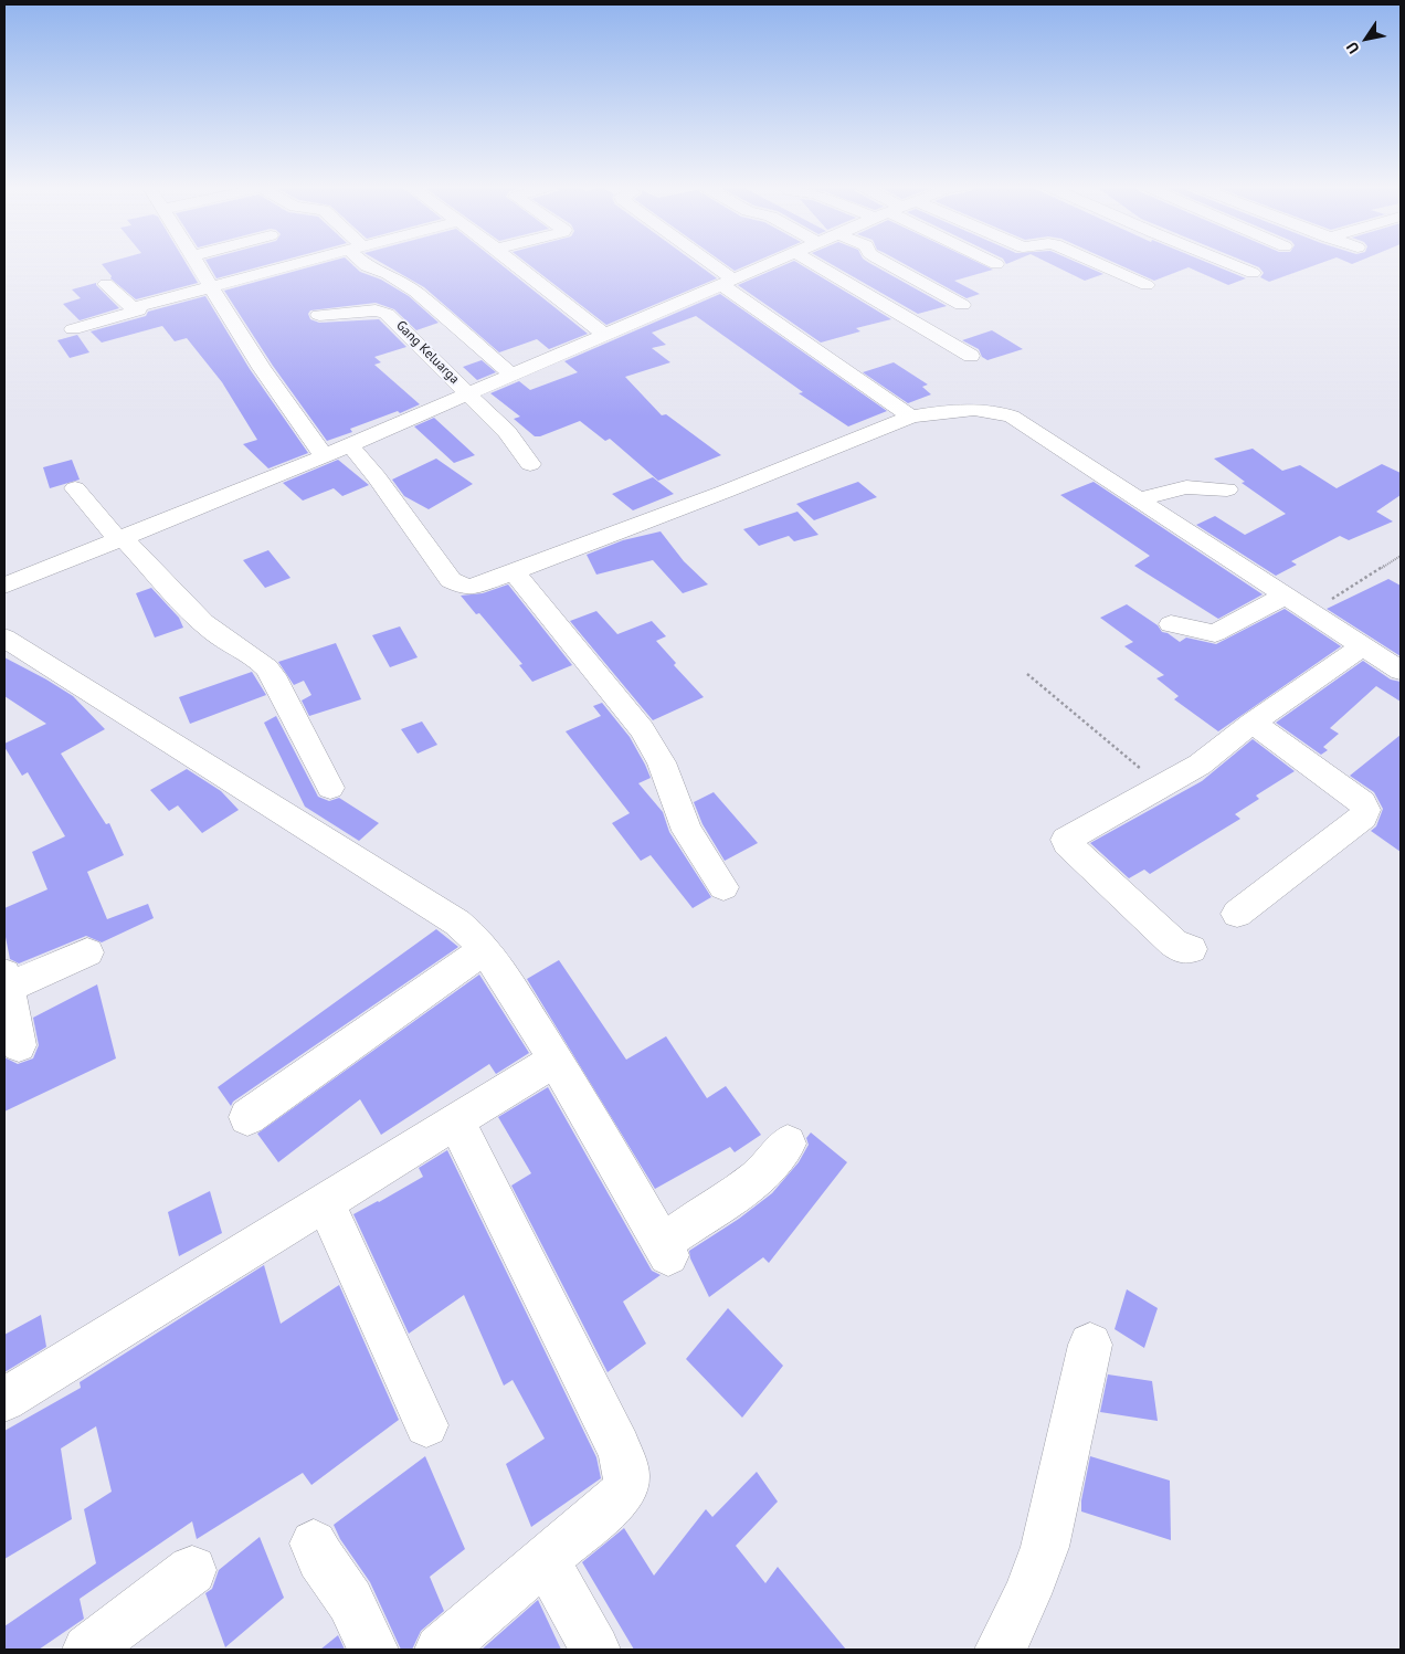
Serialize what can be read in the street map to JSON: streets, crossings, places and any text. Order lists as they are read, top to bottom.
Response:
{
  "streets": {
    "street": ["Gang Keluarga"]
  },
  "north": "bottom left"
}
